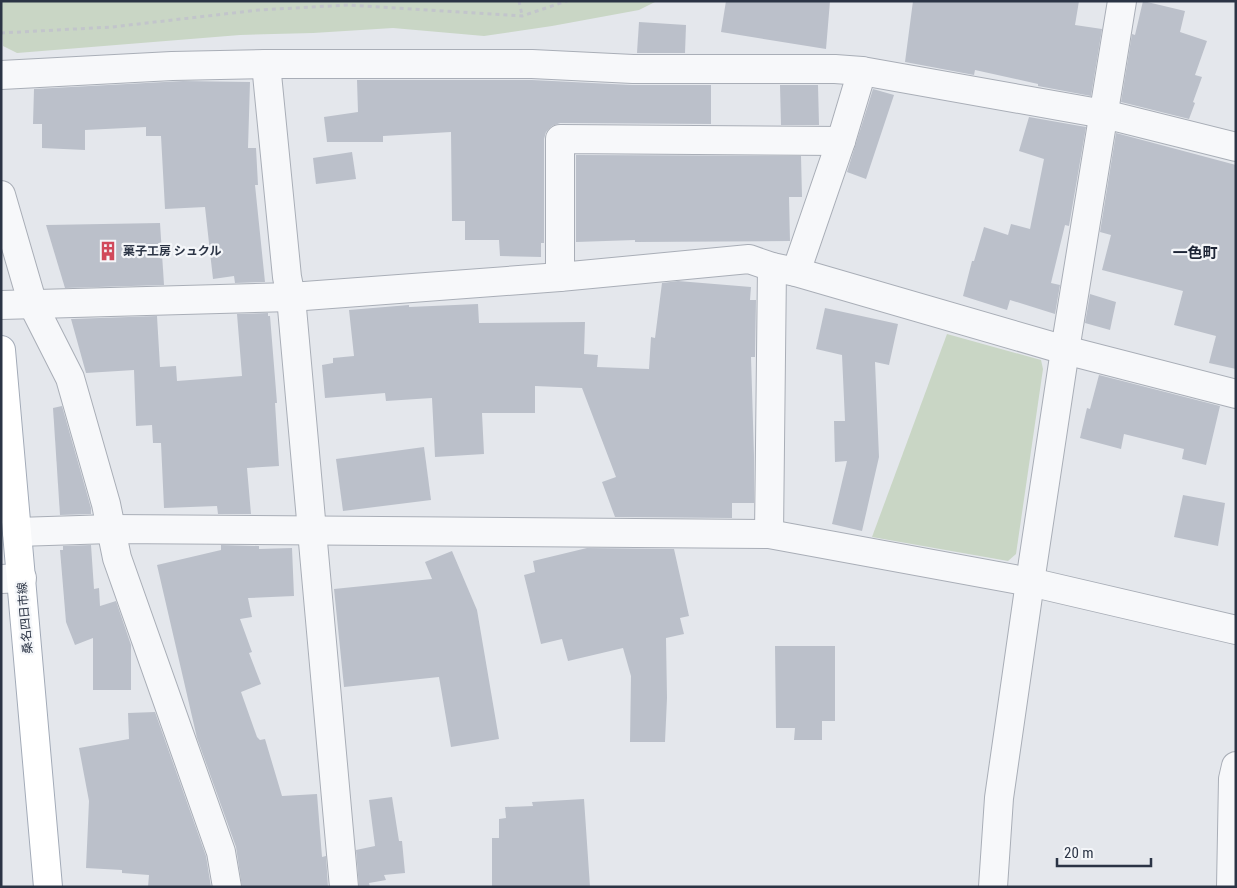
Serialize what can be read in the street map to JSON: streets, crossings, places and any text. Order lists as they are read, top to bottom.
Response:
{
  "streets": {
    "main road": ["桑名四日市線"]
  },
  "districts": ["一色町"],
  "places": {
    "building": ["菓子工房 シュクル"]
  },
  "scale_bar": "20 m"
}
